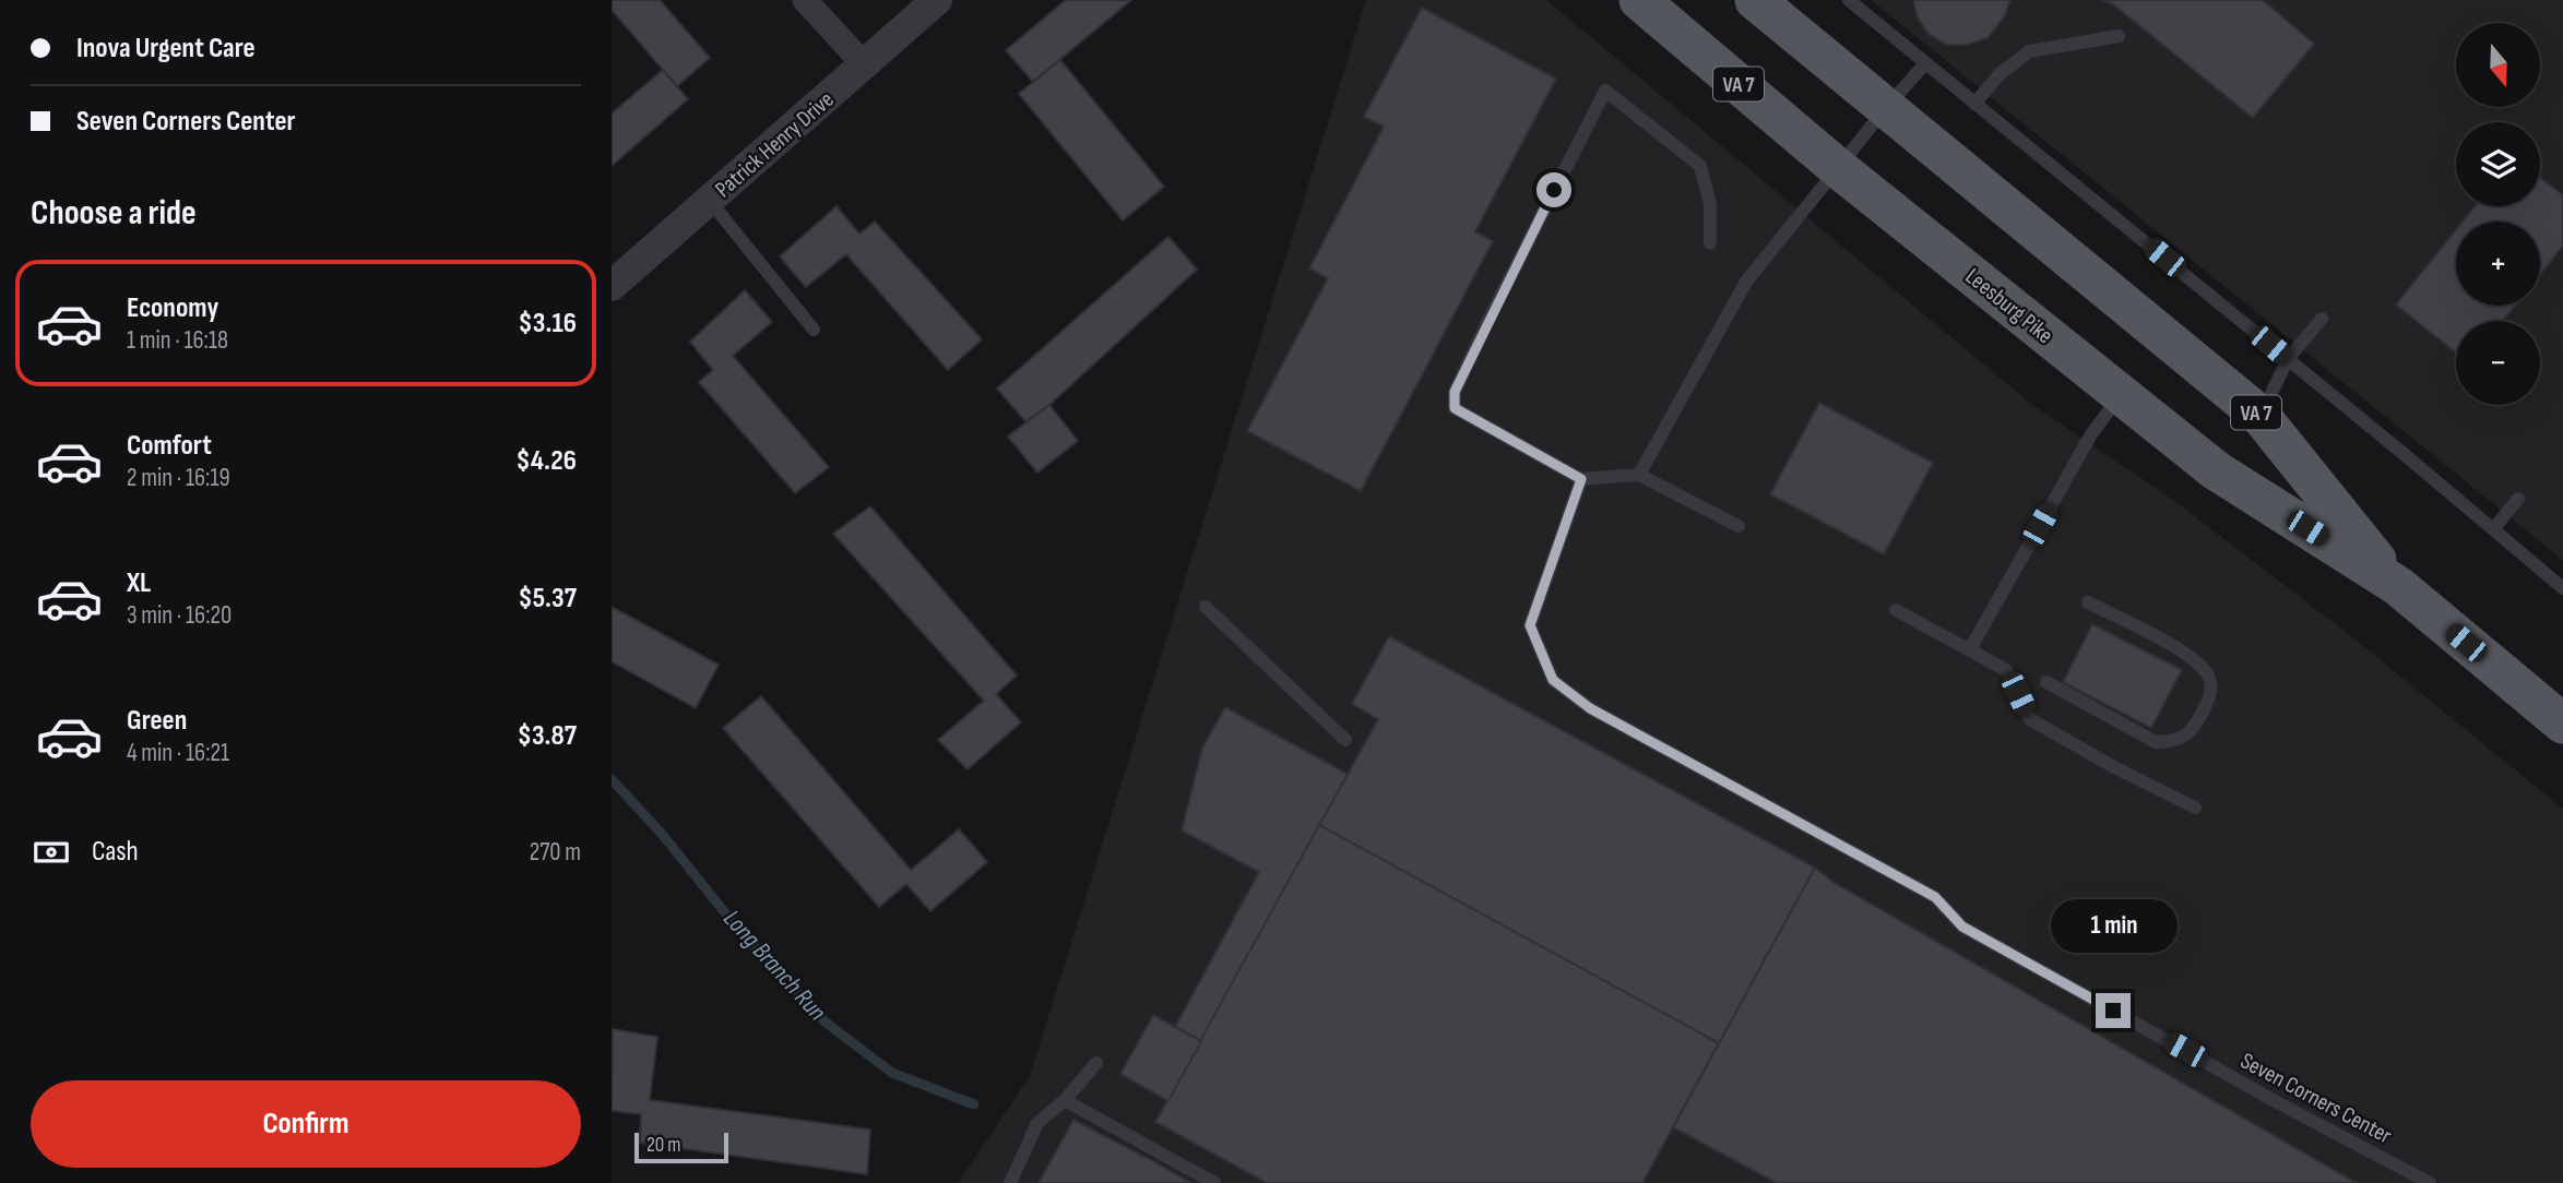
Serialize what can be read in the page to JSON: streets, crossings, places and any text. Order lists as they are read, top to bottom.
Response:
{
  "streets": {
    "main road": ["VA 7", "Leesburg Pike"],
    "street": ["Patrick Henry Drive"],
    "lane": ["Seven Corners Center"]
  },
  "water": ["Long Branch Run"],
  "scale_bar": "20 m",
  "north": "bottom",
  "page": {
    "banner": ["Inova Urgent Care", "Seven Corners Center"],
    "map_buttons": ["+", "−"],
    "heading": "Choose a ride",
    "list": [
      {
        "name": "Economy",
        "note": "1 min · 16:18",
        "value": "$3.16"
      },
      {
        "name": "Comfort",
        "note": "2 min · 16:19",
        "value": "$4.26"
      },
      {
        "name": "XL",
        "note": "3 min · 16:20",
        "value": "$5.37"
      },
      {
        "name": "Green",
        "note": "4 min · 16:21",
        "value": "$3.87"
      }
    ],
    "pay": ["Cash", "270 m"],
    "bubble": "1 min",
    "buttons": "Confirm",
    "scale": "20 m"
  }
}
